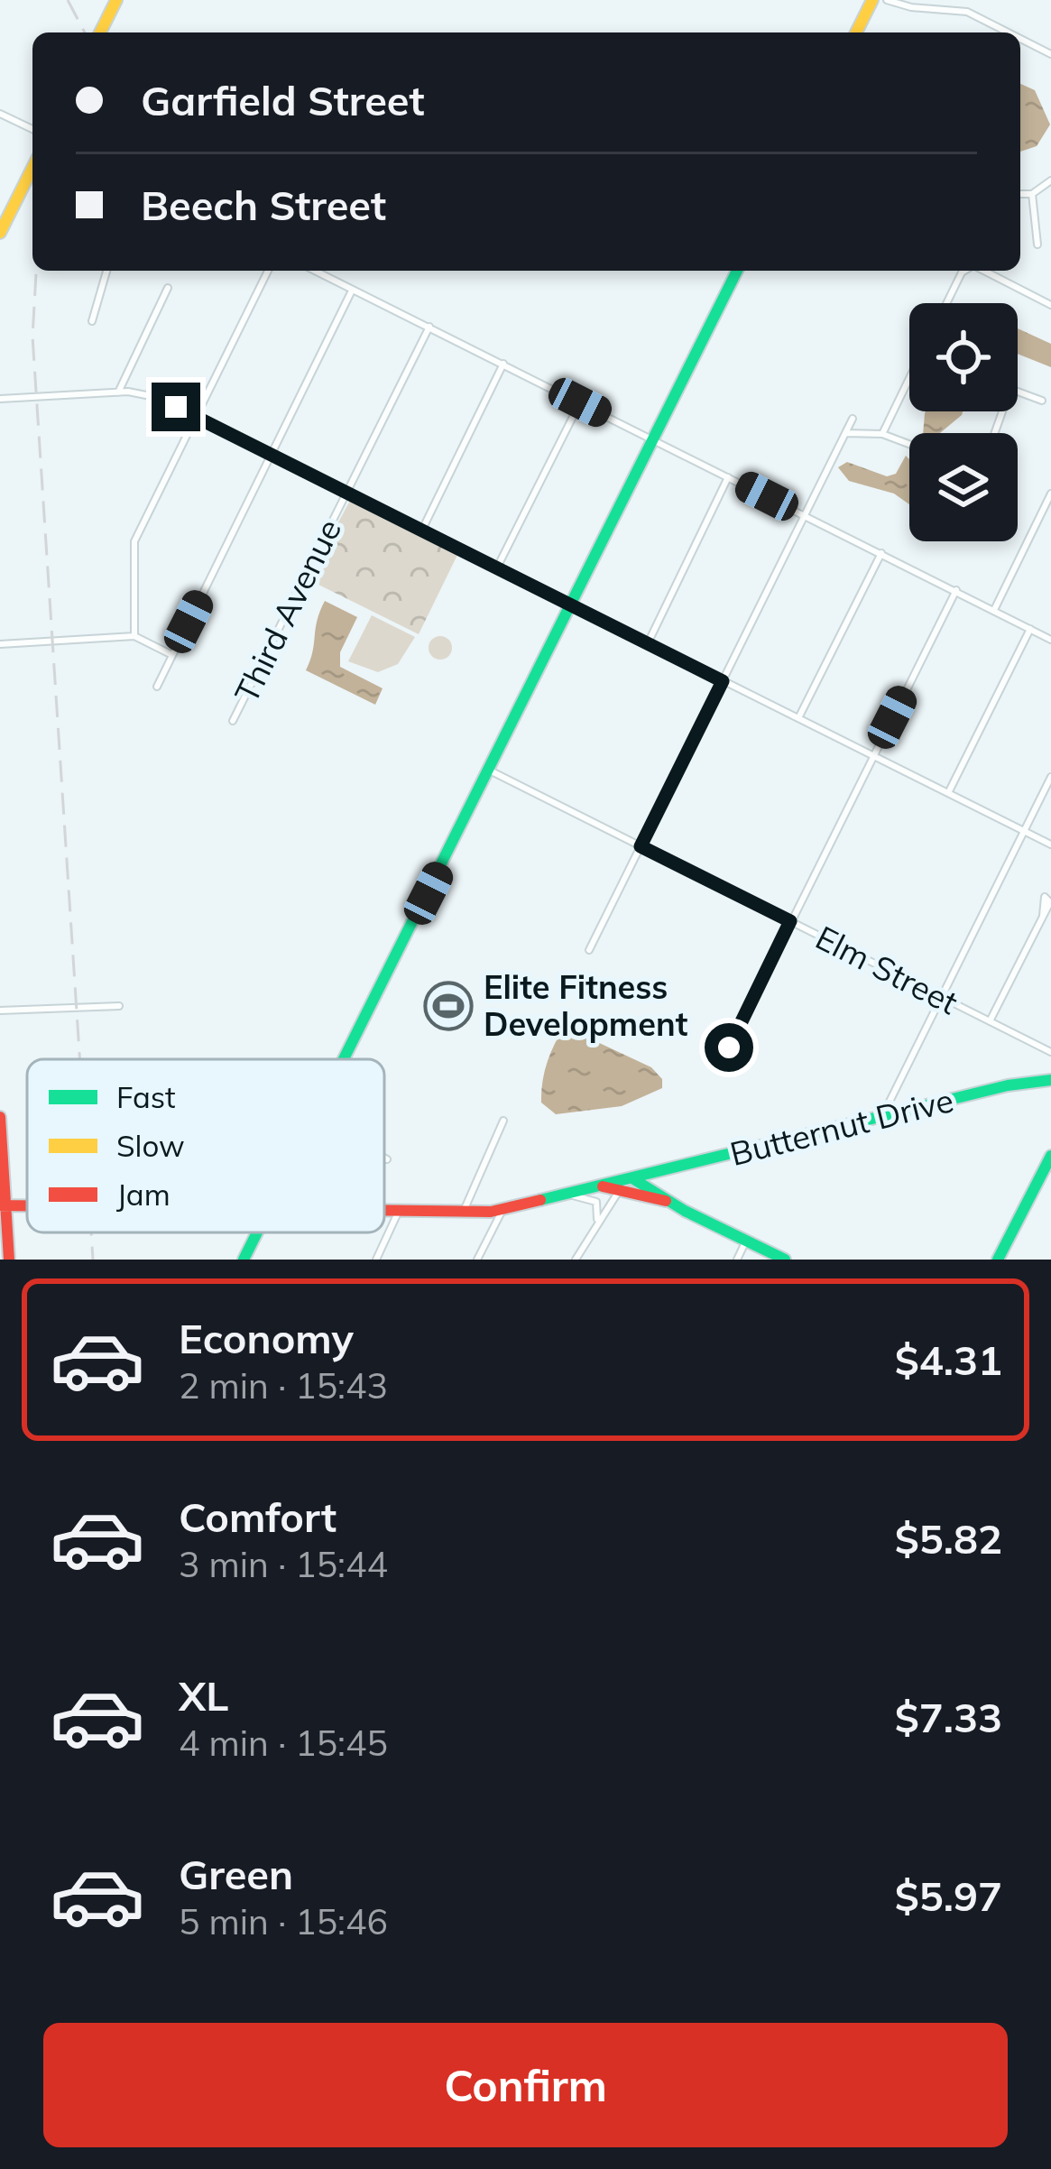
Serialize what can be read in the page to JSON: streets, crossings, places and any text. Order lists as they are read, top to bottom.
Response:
{
  "streets": {
    "street": ["Third Avenue", "Elm Street", "Butternut Drive"]
  },
  "places": {
    "sports": ["Elite Fitness Development"]
  },
  "legend": ["Fast", "Slow", "Jam"],
  "page": {
    "banner": ["Garfield Street", "Beech Street"],
    "list": [
      {
        "name": "Economy",
        "note": "2 min · 15:43",
        "value": "$4.31"
      },
      {
        "name": "Comfort",
        "note": "3 min · 15:44",
        "value": "$5.82"
      },
      {
        "name": "XL",
        "note": "4 min · 15:45",
        "value": "$7.33"
      },
      {
        "name": "Green",
        "note": "5 min · 15:46",
        "value": "$5.97"
      }
    ],
    "buttons": "Confirm"
  }
}
